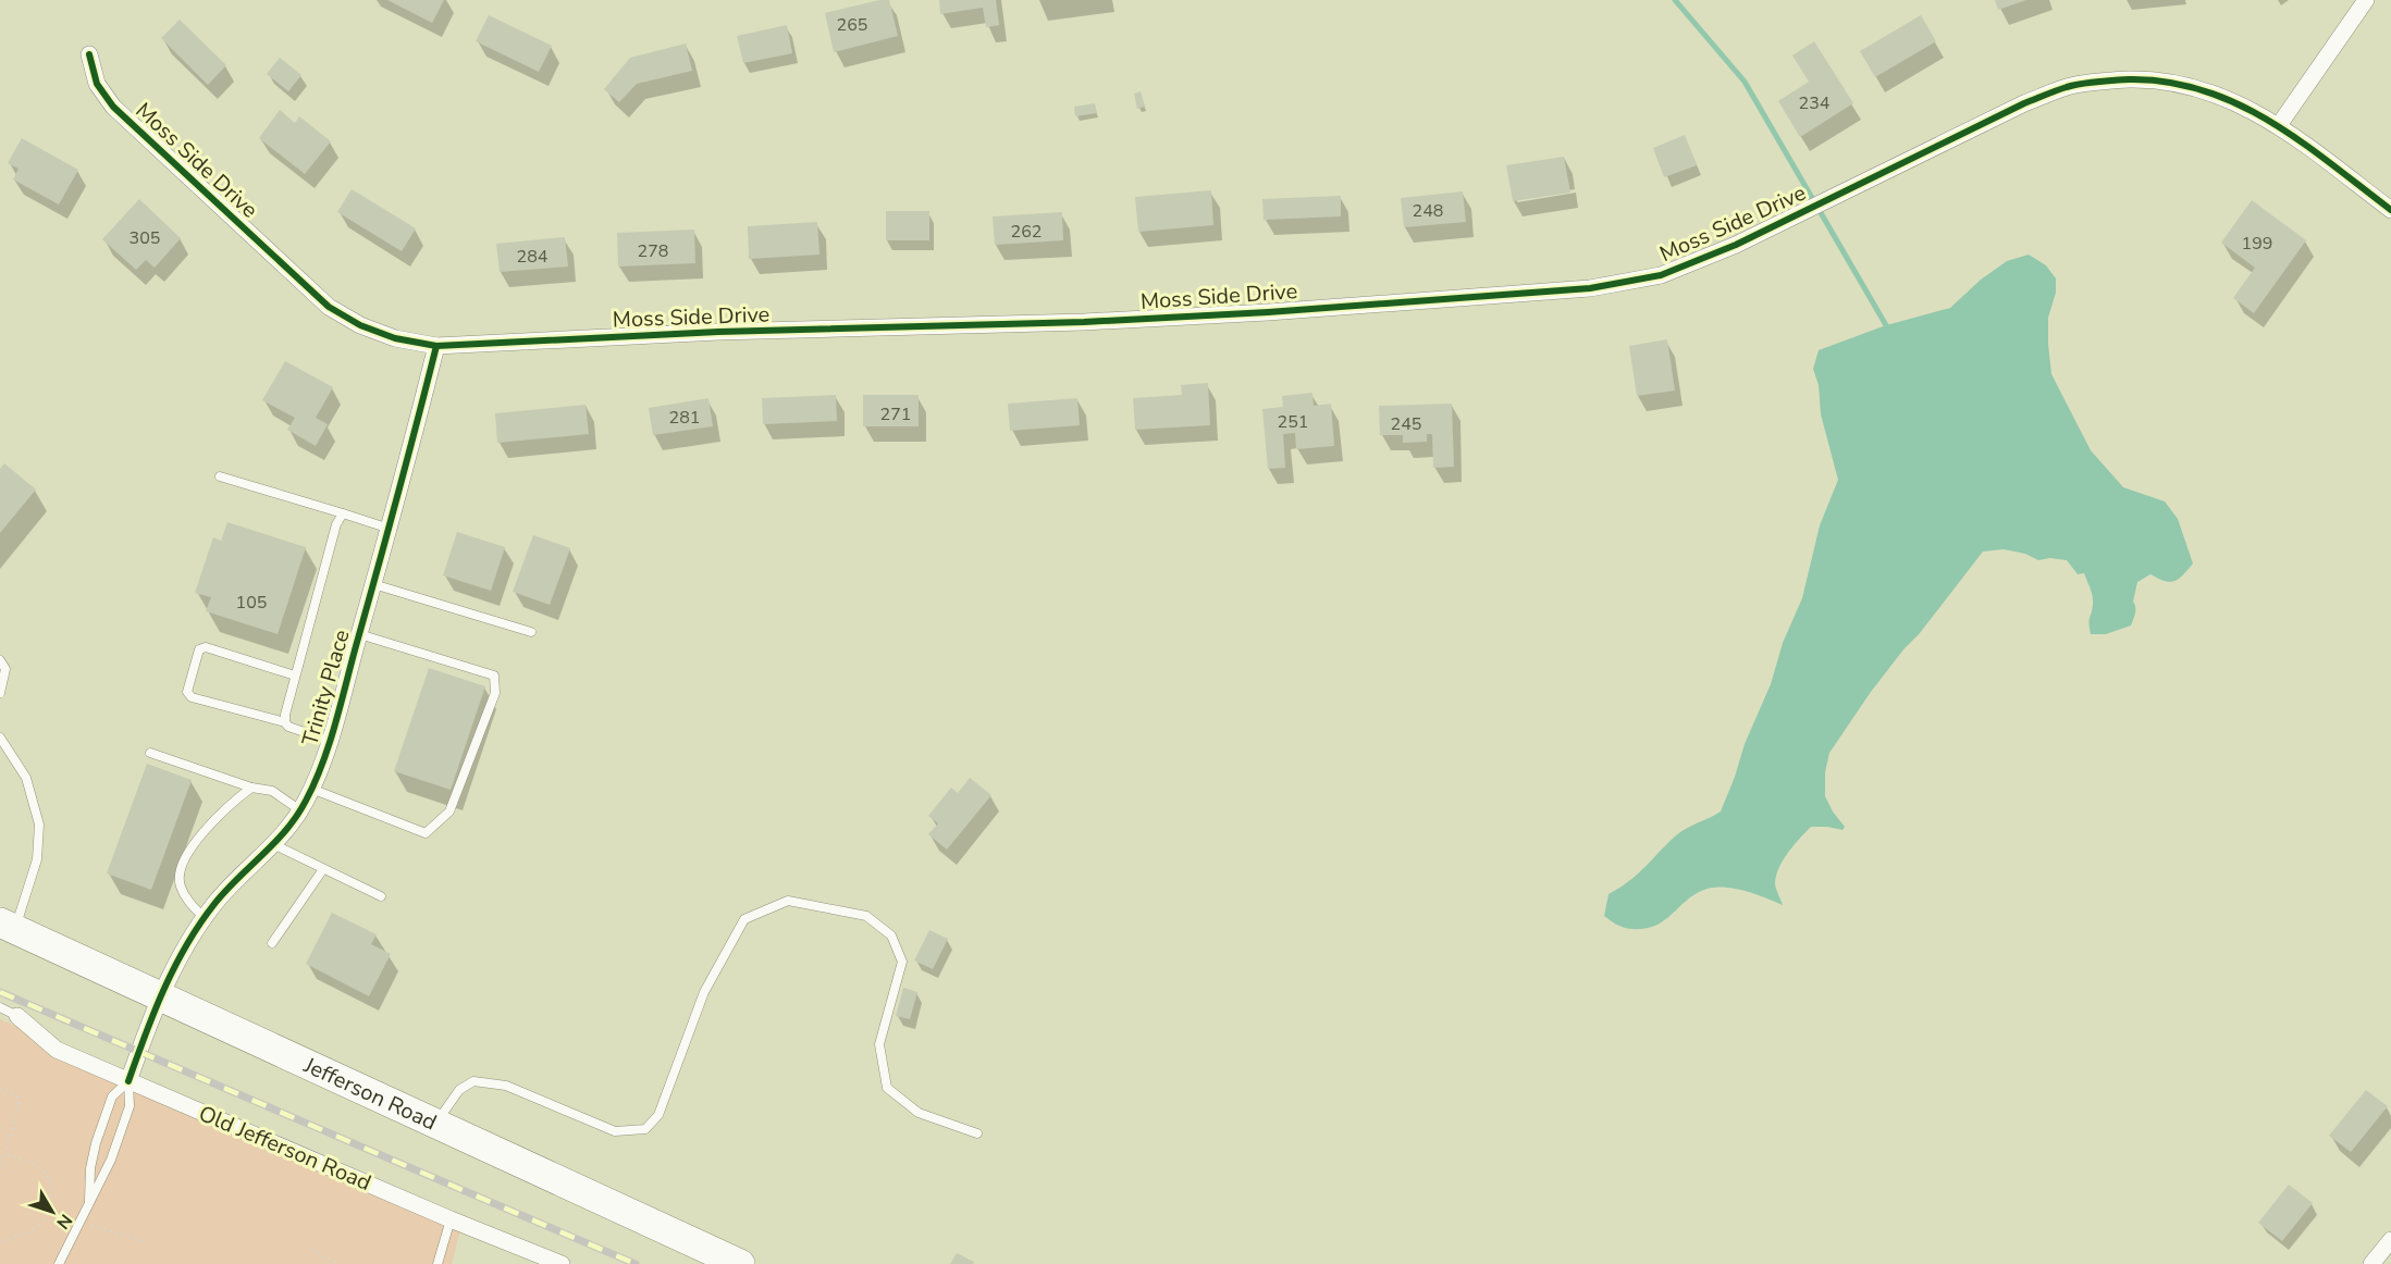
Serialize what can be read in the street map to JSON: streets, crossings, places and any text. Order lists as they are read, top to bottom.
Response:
{
  "streets": {
    "highway": ["Jefferson Road"],
    "street": ["Moss Side Drive", "Trinity Place", "Old Jefferson Road"]
  },
  "crossings": [
    ["Moss Side Drive", "Trinity Place"],
    ["Trinity Place", "Jefferson Road"],
    ["Trinity Place", "Old Jefferson Road"]
  ],
  "house_numbers": [
    "265",
    "234",
    "248",
    "262",
    "305",
    "199",
    "278",
    "284",
    "271",
    "281",
    "251",
    "245",
    "105"
  ],
  "north": "bottom right"
}
